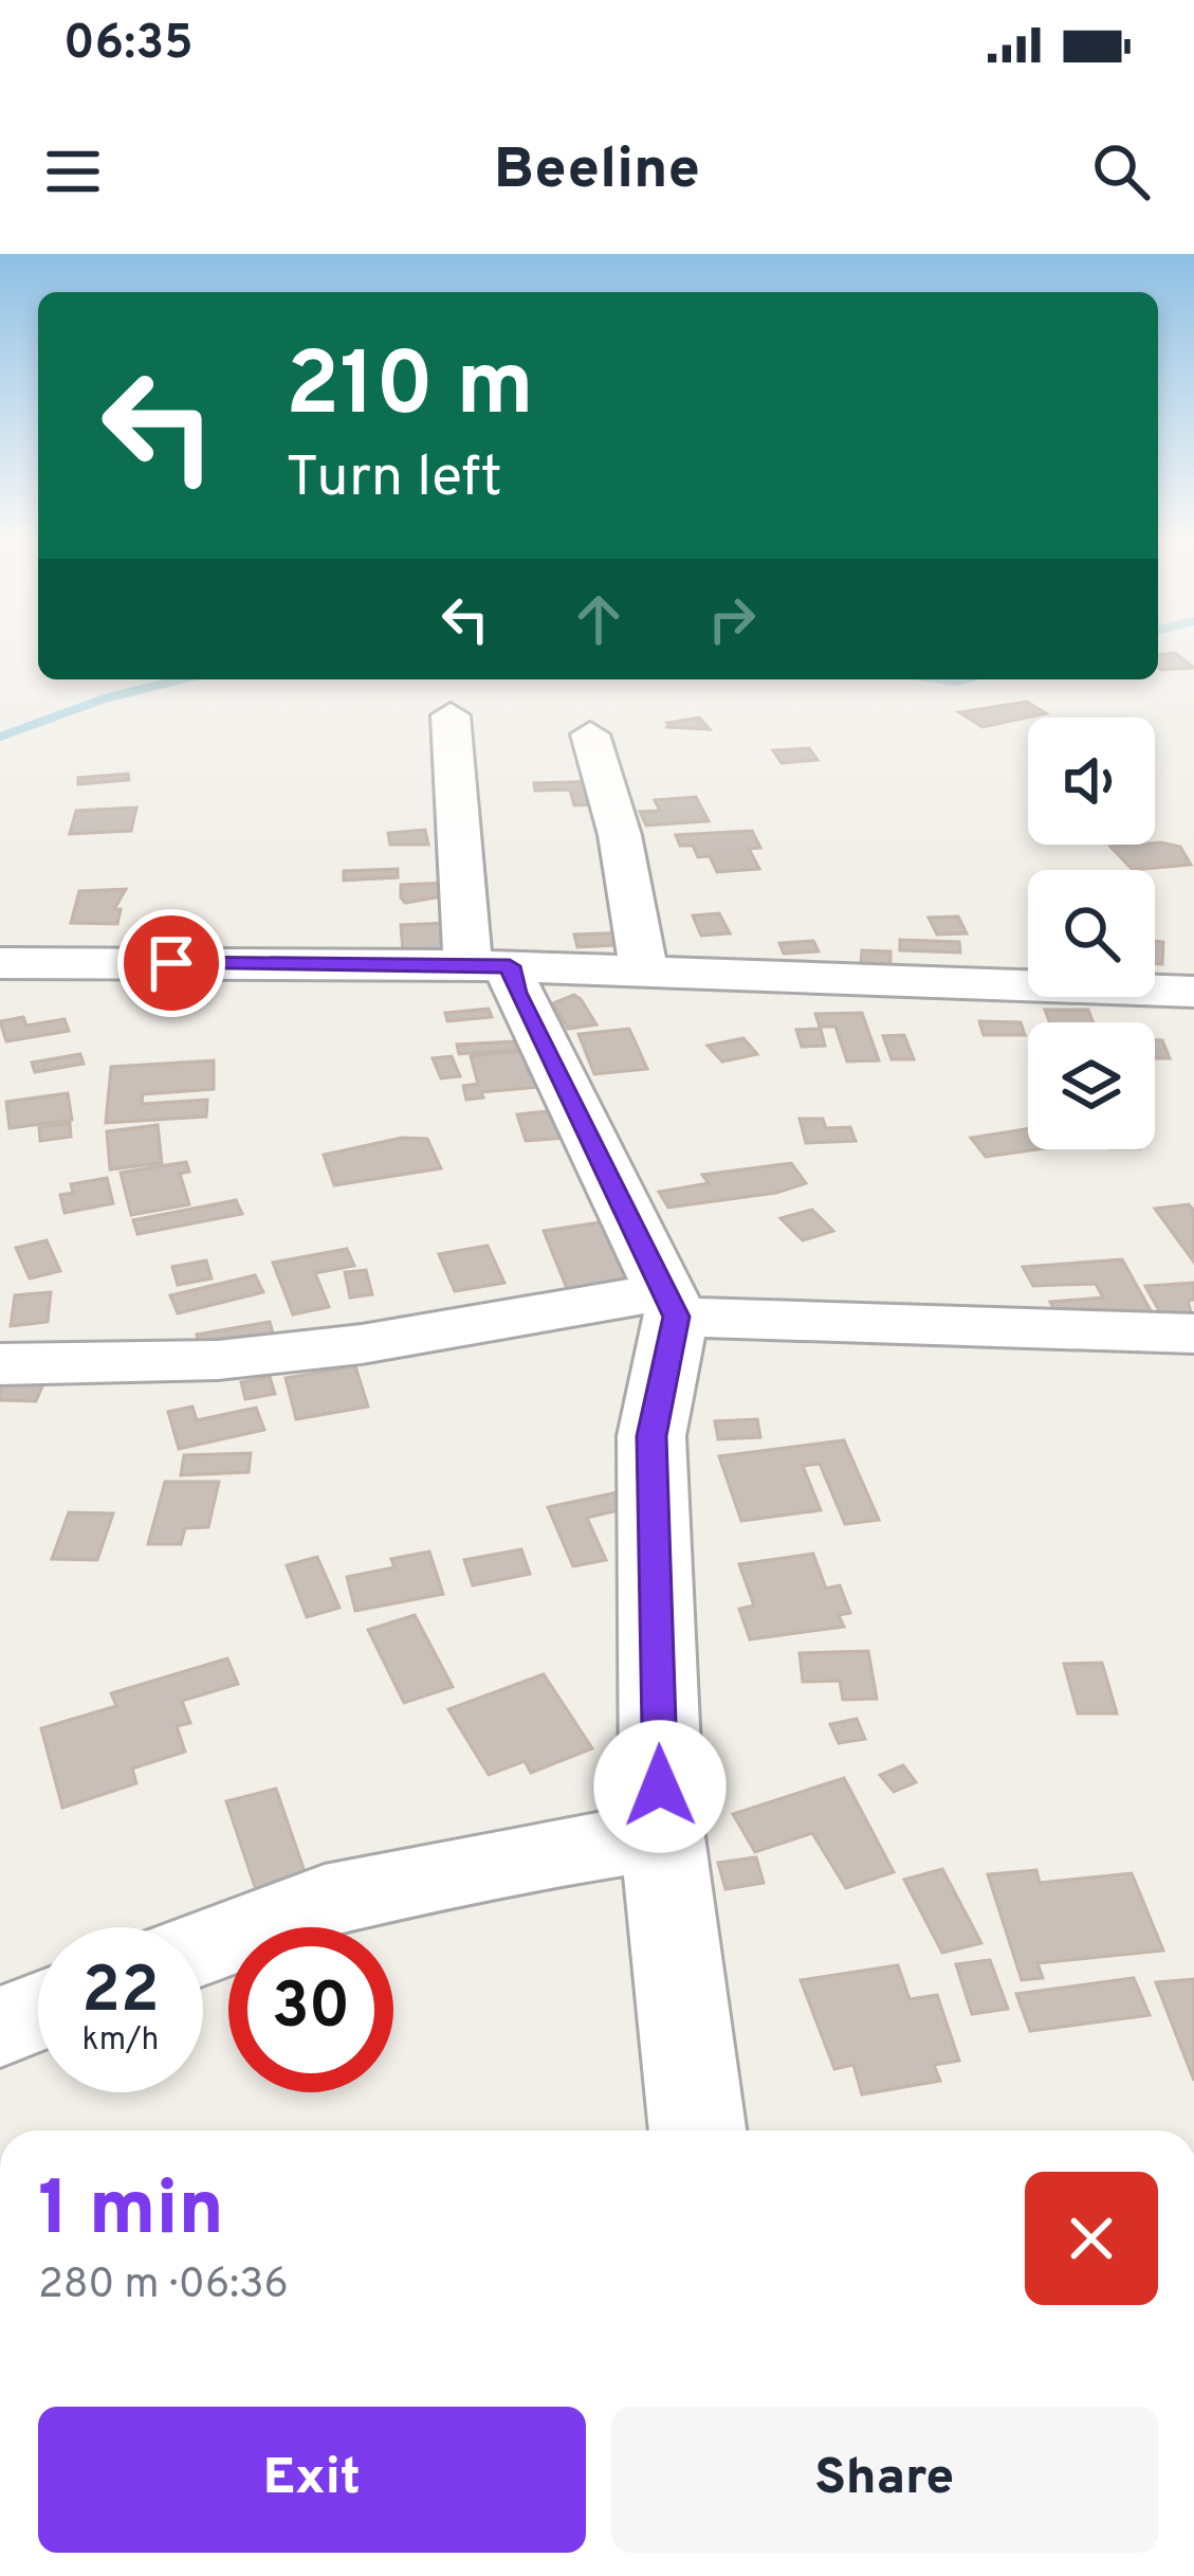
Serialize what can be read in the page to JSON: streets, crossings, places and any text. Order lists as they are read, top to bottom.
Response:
{
  "page": {
    "status": "06:35",
    "header": "Beeline",
    "turn": ["210 m", "Turn left"],
    "speed": "22 km/h",
    "limit": "30",
    "heading": ["1 min", "280 m · 06:36"],
    "buttons": ["Exit", "Share"]
  }
}
